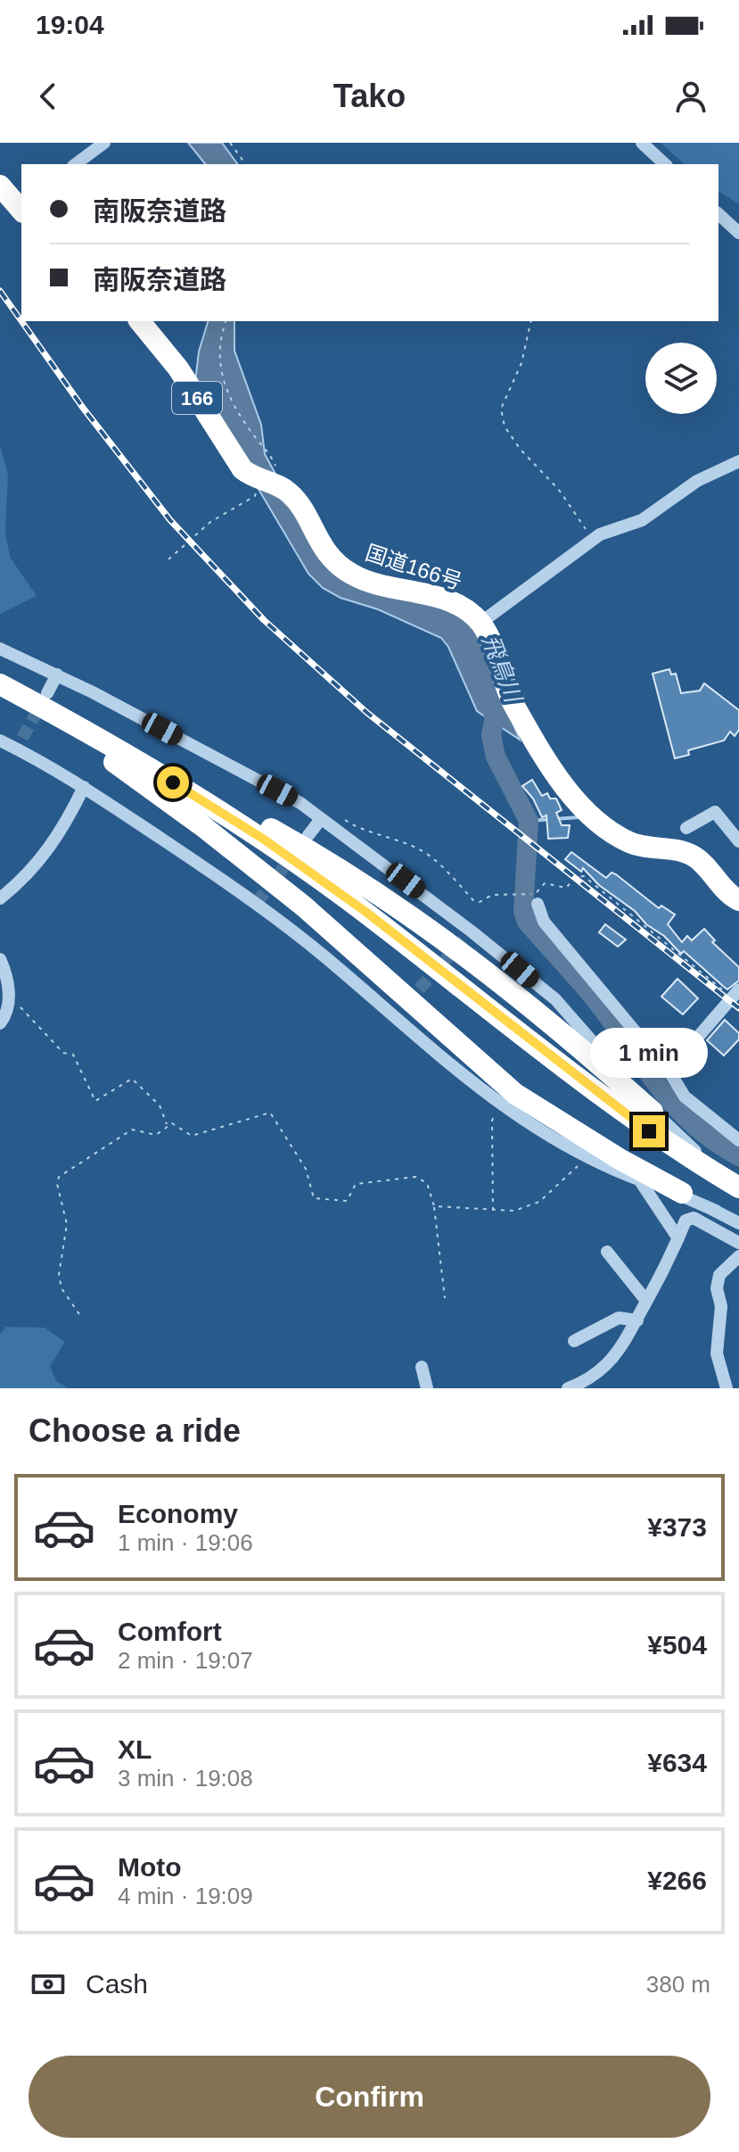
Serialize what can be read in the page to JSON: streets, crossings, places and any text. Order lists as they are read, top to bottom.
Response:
{
  "streets": {
    "highway": ["166", "国道166号"]
  },
  "crossings": [
    ["166", "国道166号"]
  ],
  "water": ["飛鳥川"],
  "page": {
    "status": "19:04",
    "header": "Tako",
    "banner": ["南阪奈道路", "南阪奈道路"],
    "bubble": "1 min",
    "heading": "Choose a ride",
    "list": [
      {
        "name": "Economy",
        "note": "1 min · 19:06",
        "value": "¥373"
      },
      {
        "name": "Comfort",
        "note": "2 min · 19:07",
        "value": "¥504"
      },
      {
        "name": "XL",
        "note": "3 min · 19:08",
        "value": "¥634"
      },
      {
        "name": "Moto",
        "note": "4 min · 19:09",
        "value": "¥266"
      }
    ],
    "pay": ["Cash", "380 m"],
    "buttons": "Confirm"
  }
}
